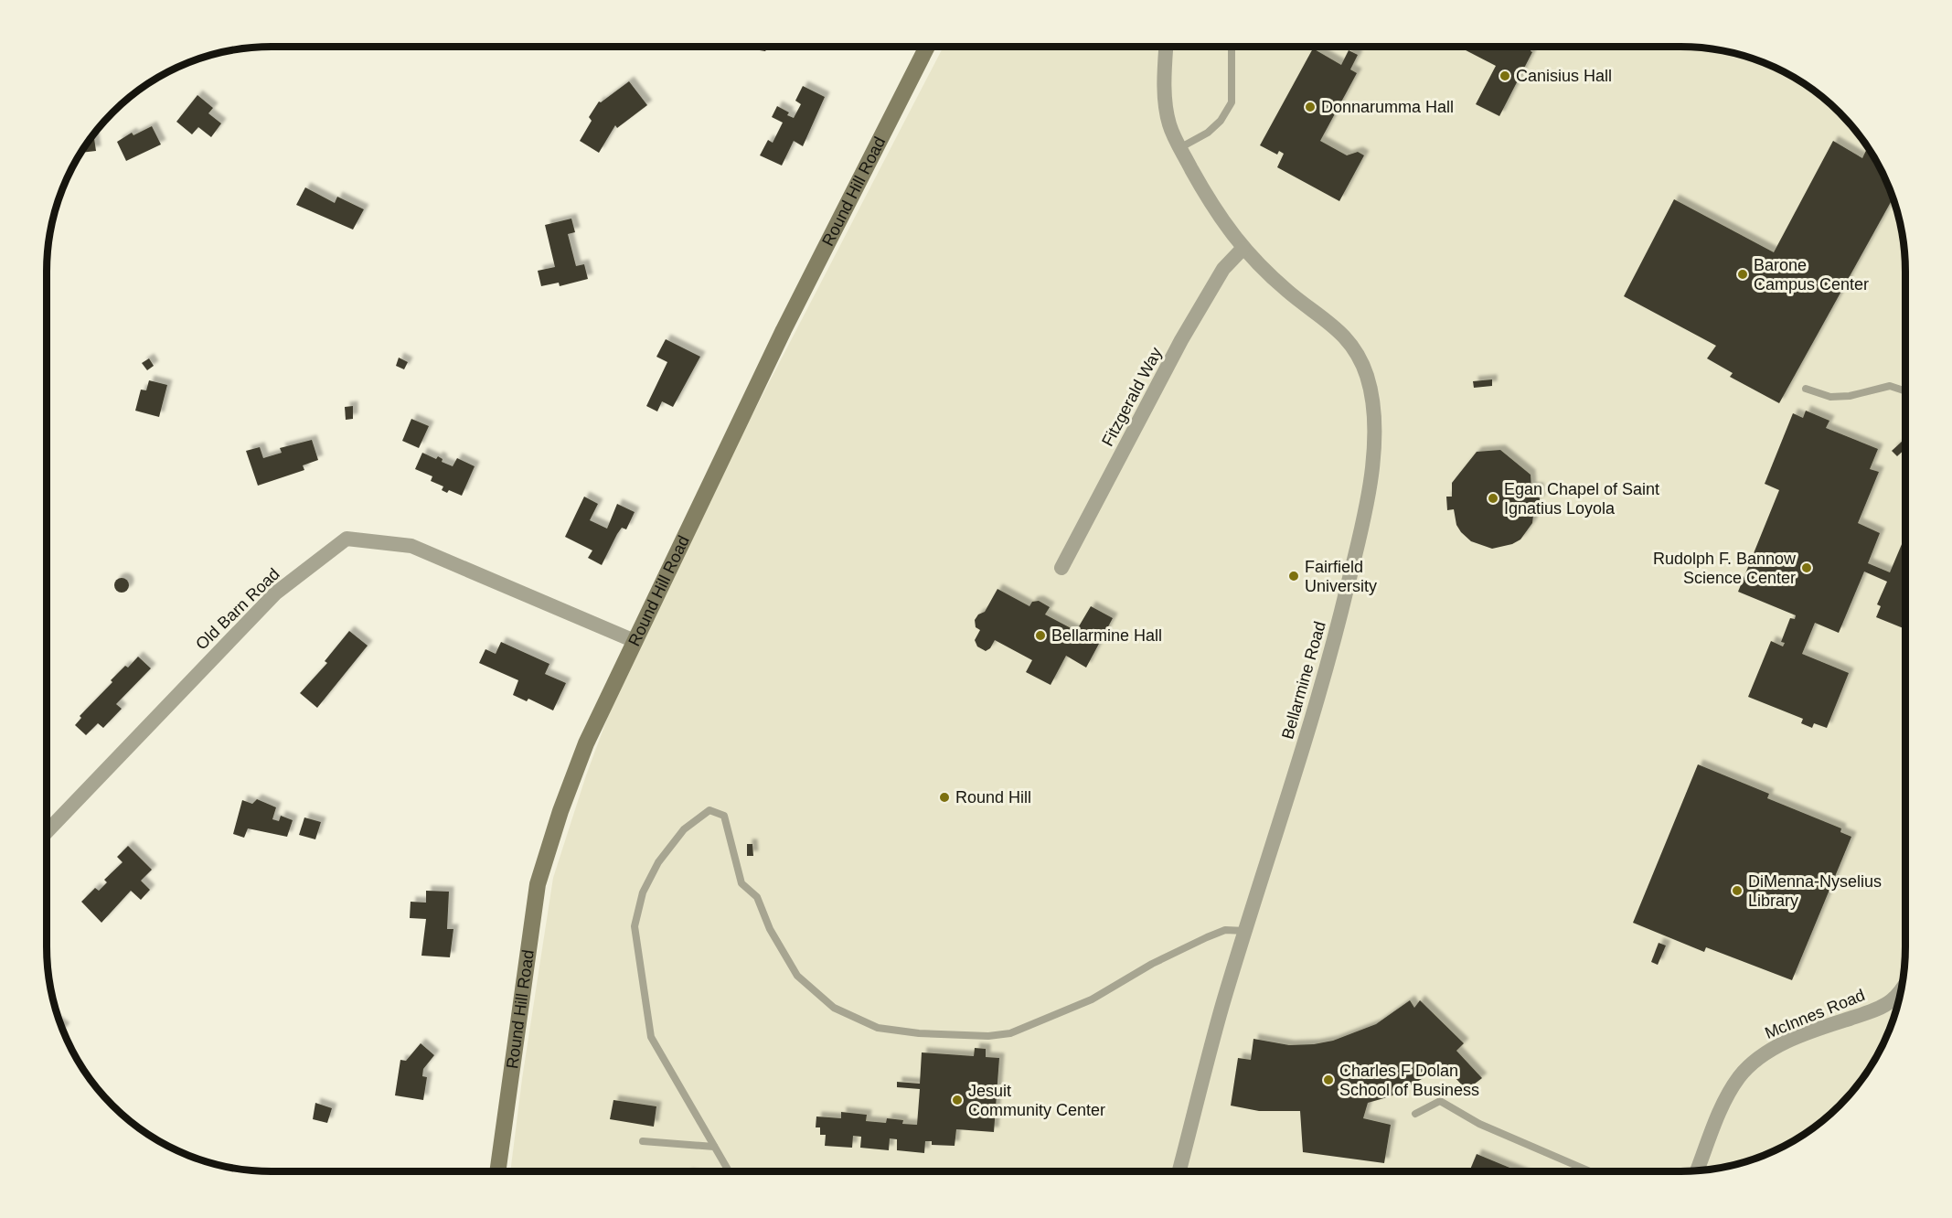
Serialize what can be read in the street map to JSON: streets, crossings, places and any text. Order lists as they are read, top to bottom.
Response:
{
  "streets": {
    "main road": ["Round Hill Road"],
    "street": [
      "Fitzgerald Way",
      "Old Barn Road",
      "Bellarmine Road",
      "McInnes Road"
    ]
  },
  "crossings": [
    ["Round Hill Road", "Old Barn Road"],
    ["Fitzgerald Way", "Bellarmine Road"]
  ],
  "places": [
    "Canisius Hall",
    "Donnarumma Hall",
    "Barone Campus Center",
    "Egan Chapel of Saint Ignatius Loyola",
    "Rudolph F. Bannow Science Center",
    "Fairfield University",
    "Bellarmine Hall",
    "Round Hill",
    "DiMenna-Nyselius Library",
    "Charles F Dolan School of Business",
    "Jesuit Community Center"
  ]
}
